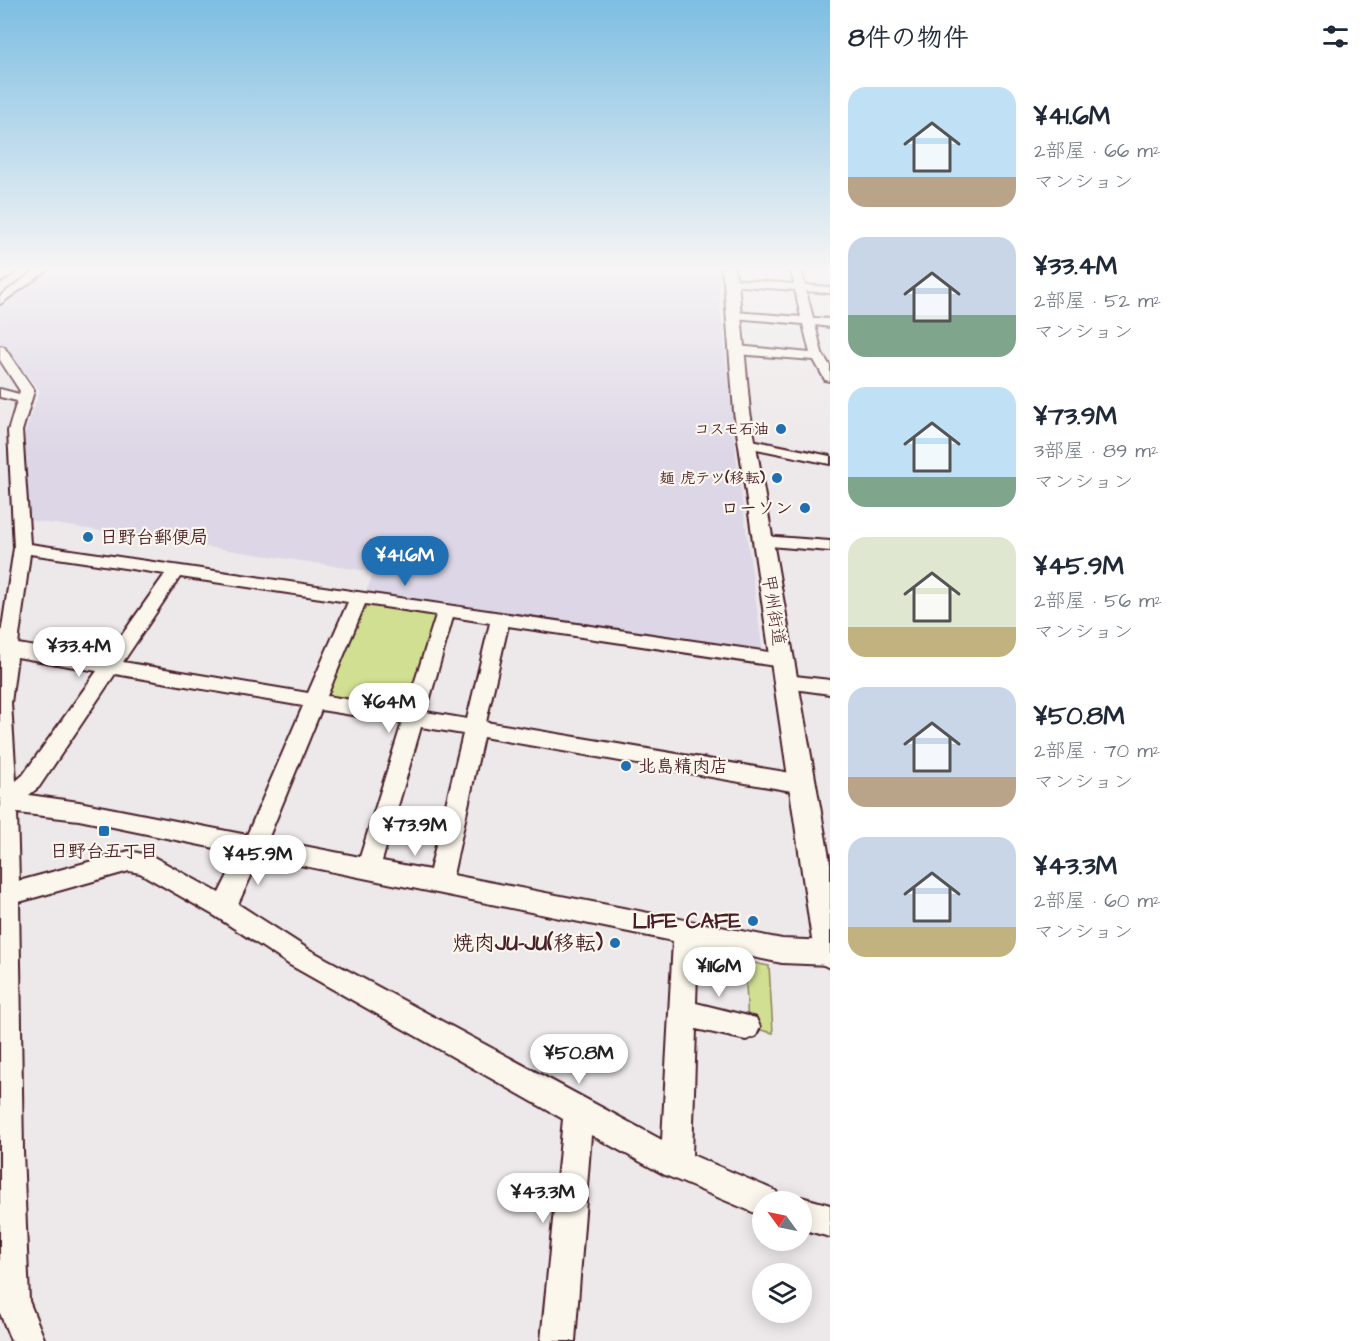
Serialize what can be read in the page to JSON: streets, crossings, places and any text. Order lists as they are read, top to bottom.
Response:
{
  "streets": {
    "main road": ["甲州街道"]
  },
  "places": {
    "other": [
      "コスモ石油",
      "麺 虎テツ(移転)",
      "ローソン",
      "日野台郵便局",
      "北島精肉店",
      "LIFE CAFE",
      "焼肉JU-JU(移転)"
    ],
    "transit": ["日野台五丁目"]
  },
  "north": "top left",
  "page": {
    "heading": "8件の物件",
    "list": [
      {
        "name": "¥41.6M",
        "note": "2部屋 · 66 m² · マンション"
      },
      {
        "name": "¥33.4M",
        "note": "2部屋 · 52 m² · マンション"
      },
      {
        "name": "¥73.9M",
        "note": "3部屋 · 89 m² · マンション"
      },
      {
        "name": "¥45.9M",
        "note": "2部屋 · 56 m² · マンション"
      },
      {
        "name": "¥50.8M",
        "note": "2部屋 · 70 m² · マンション"
      },
      {
        "name": "¥43.3M",
        "note": "2部屋 · 60 m² · マンション"
      }
    ],
    "price": [
      "¥41.6M",
      "¥33.4M",
      "¥64M",
      "¥73.9M",
      "¥45.9M",
      "¥116M",
      "¥50.8M",
      "¥43.3M"
    ]
  }
}
